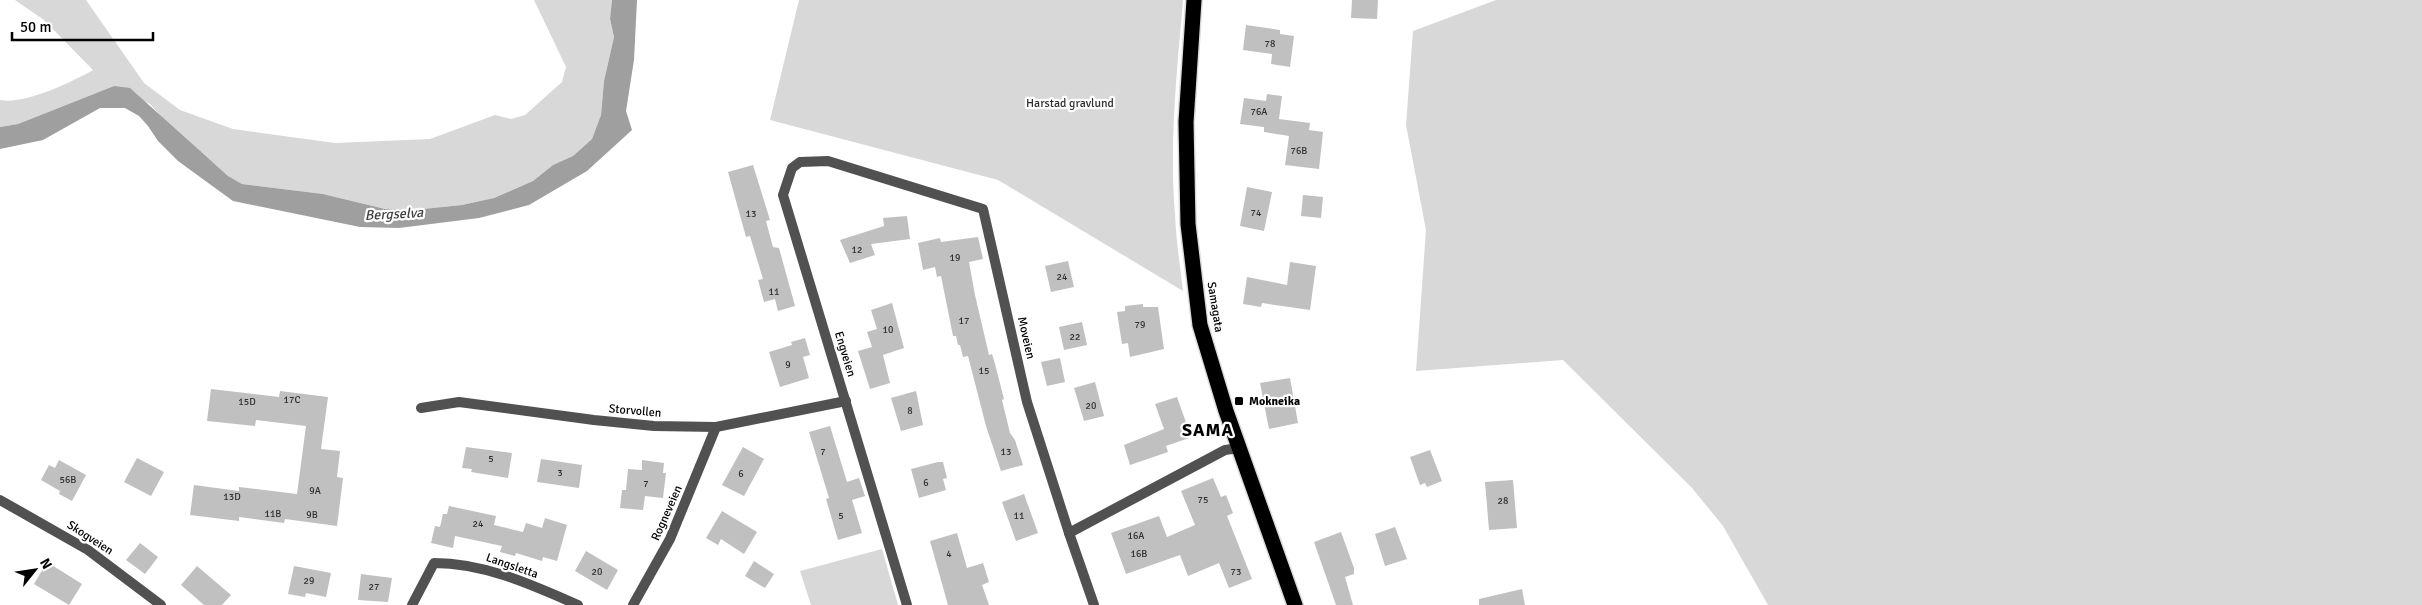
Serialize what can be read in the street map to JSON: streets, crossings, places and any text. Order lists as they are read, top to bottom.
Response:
{
  "streets": {
    "highway": ["Samagata"],
    "street": [
      "Moveien",
      "Engveien",
      "Storvollen",
      "Rogneveien",
      "Skogveien",
      "Langsletta"
    ]
  },
  "crossings": [
    ["Moveien", "Engveien"],
    ["Engveien", "Storvollen"],
    ["Storvollen", "Rogneveien"]
  ],
  "districts": ["SAMA"],
  "water": ["Bergselva"],
  "parks": ["Harstad gravlund"],
  "places": {
    "transit": ["Mokneika"]
  },
  "house_numbers": [
    "78",
    "76A",
    "76B",
    "74",
    "13",
    "12",
    "19",
    "24",
    "11",
    "17",
    "79",
    "10",
    "22",
    "9",
    "15",
    "17C",
    "15D",
    "20",
    "8",
    "7",
    "13",
    "5",
    "3",
    "6",
    "56B",
    "6",
    "7",
    "9A",
    "13D",
    "75",
    "28",
    "11B",
    "9B",
    "5",
    "11",
    "24",
    "16A",
    "4",
    "16B",
    "20",
    "73",
    "29",
    "27"
  ],
  "scale_bar": "50 m",
  "north": "top right"
}
